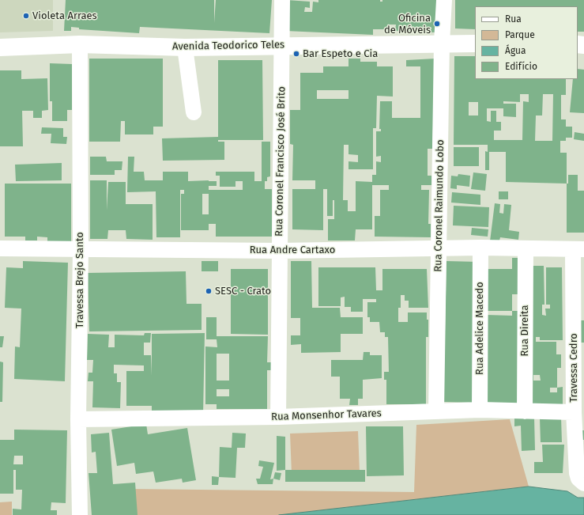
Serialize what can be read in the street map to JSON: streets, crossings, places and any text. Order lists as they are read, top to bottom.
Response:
{
  "streets": {
    "main road": ["Avenida Teodorico Teles"],
    "street": [
      "Rua Coronel Francisco José Brito",
      "Rua Coronel Raimundo Lobo",
      "Rua Andre Cartaxo",
      "Travessa Brejo Santo",
      "Rua Adelice Macedo",
      "Rua Direita",
      "Travessa Cedro",
      "Rua Monsenhor Tavares"
    ]
  },
  "crossings": [
    ["Avenida Teodorico Teles", "Rua Coronel Francisco José Brito"],
    ["Avenida Teodorico Teles", "Rua Coronel Raimundo Lobo"],
    ["Avenida Teodorico Teles", "Travessa Brejo Santo"],
    ["Rua Coronel Francisco José Brito", "Rua Andre Cartaxo"],
    ["Rua Coronel Francisco José Brito", "Rua Monsenhor Tavares"],
    ["Rua Coronel Raimundo Lobo", "Rua Andre Cartaxo"],
    ["Rua Coronel Raimundo Lobo", "Rua Monsenhor Tavares"],
    ["Rua Andre Cartaxo", "Travessa Brejo Santo"],
    ["Rua Andre Cartaxo", "Rua Adelice Macedo"],
    ["Rua Andre Cartaxo", "Rua Direita"],
    ["Rua Andre Cartaxo", "Travessa Cedro"],
    ["Travessa Brejo Santo", "Rua Monsenhor Tavares"],
    ["Rua Adelice Macedo", "Rua Monsenhor Tavares"],
    ["Rua Direita", "Rua Monsenhor Tavares"],
    ["Travessa Cedro", "Rua Monsenhor Tavares"]
  ],
  "places": [
    "Violeta Arraes",
    "Oficina de Móveis",
    "Bar Espeto e Cia",
    "SESC - Crato"
  ],
  "legend": [
    "Rua",
    "Parque",
    "Água",
    "Edifício"
  ]
}
